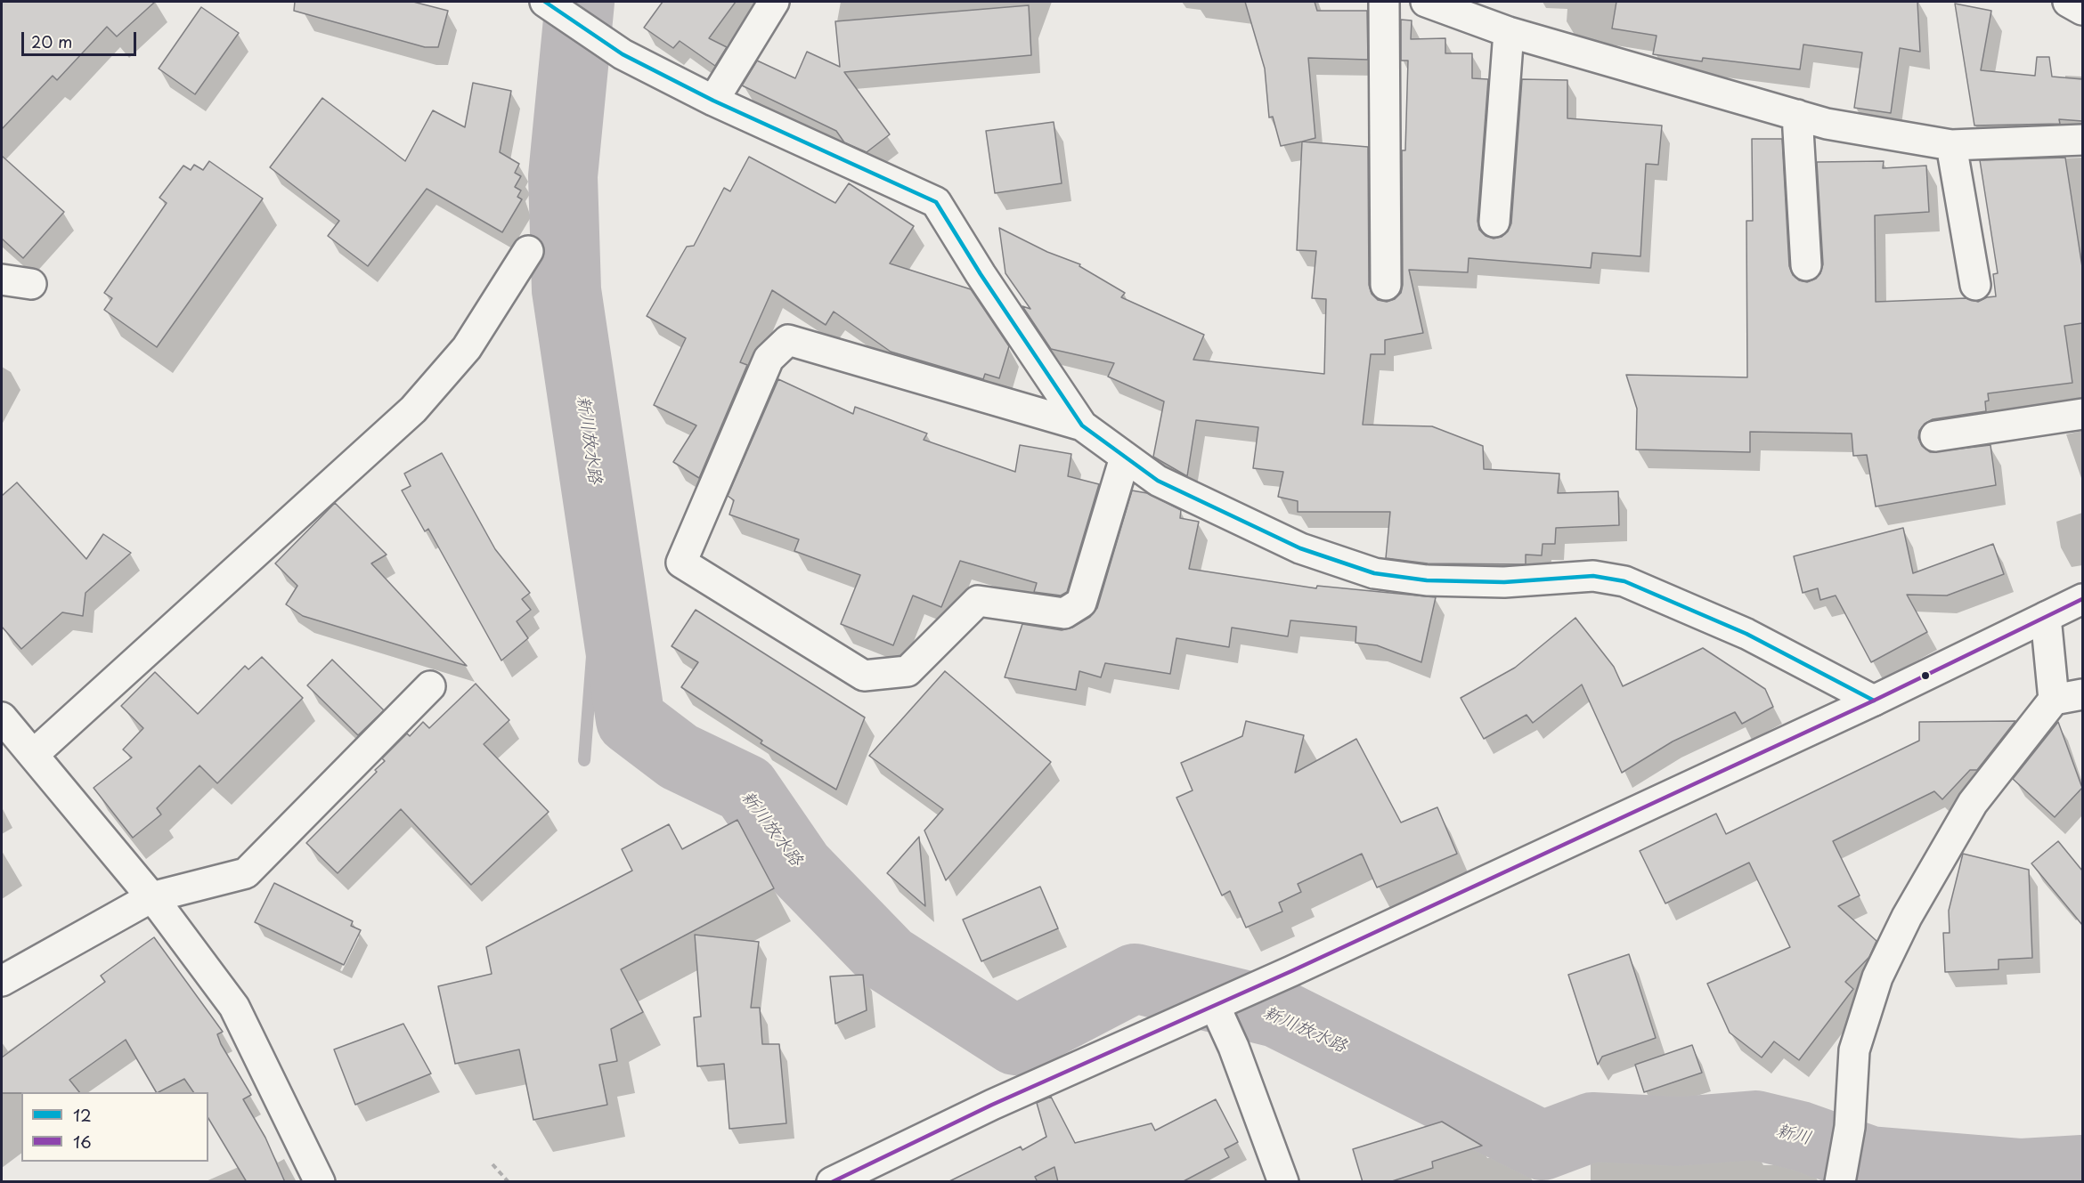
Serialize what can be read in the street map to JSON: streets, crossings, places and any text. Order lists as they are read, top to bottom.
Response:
{
  "water": ["新川放水路", "新川"],
  "lines": ["transit line 12", "transit line 16"],
  "legend": ["12", "16"],
  "scale_bar": "20 m"
}
